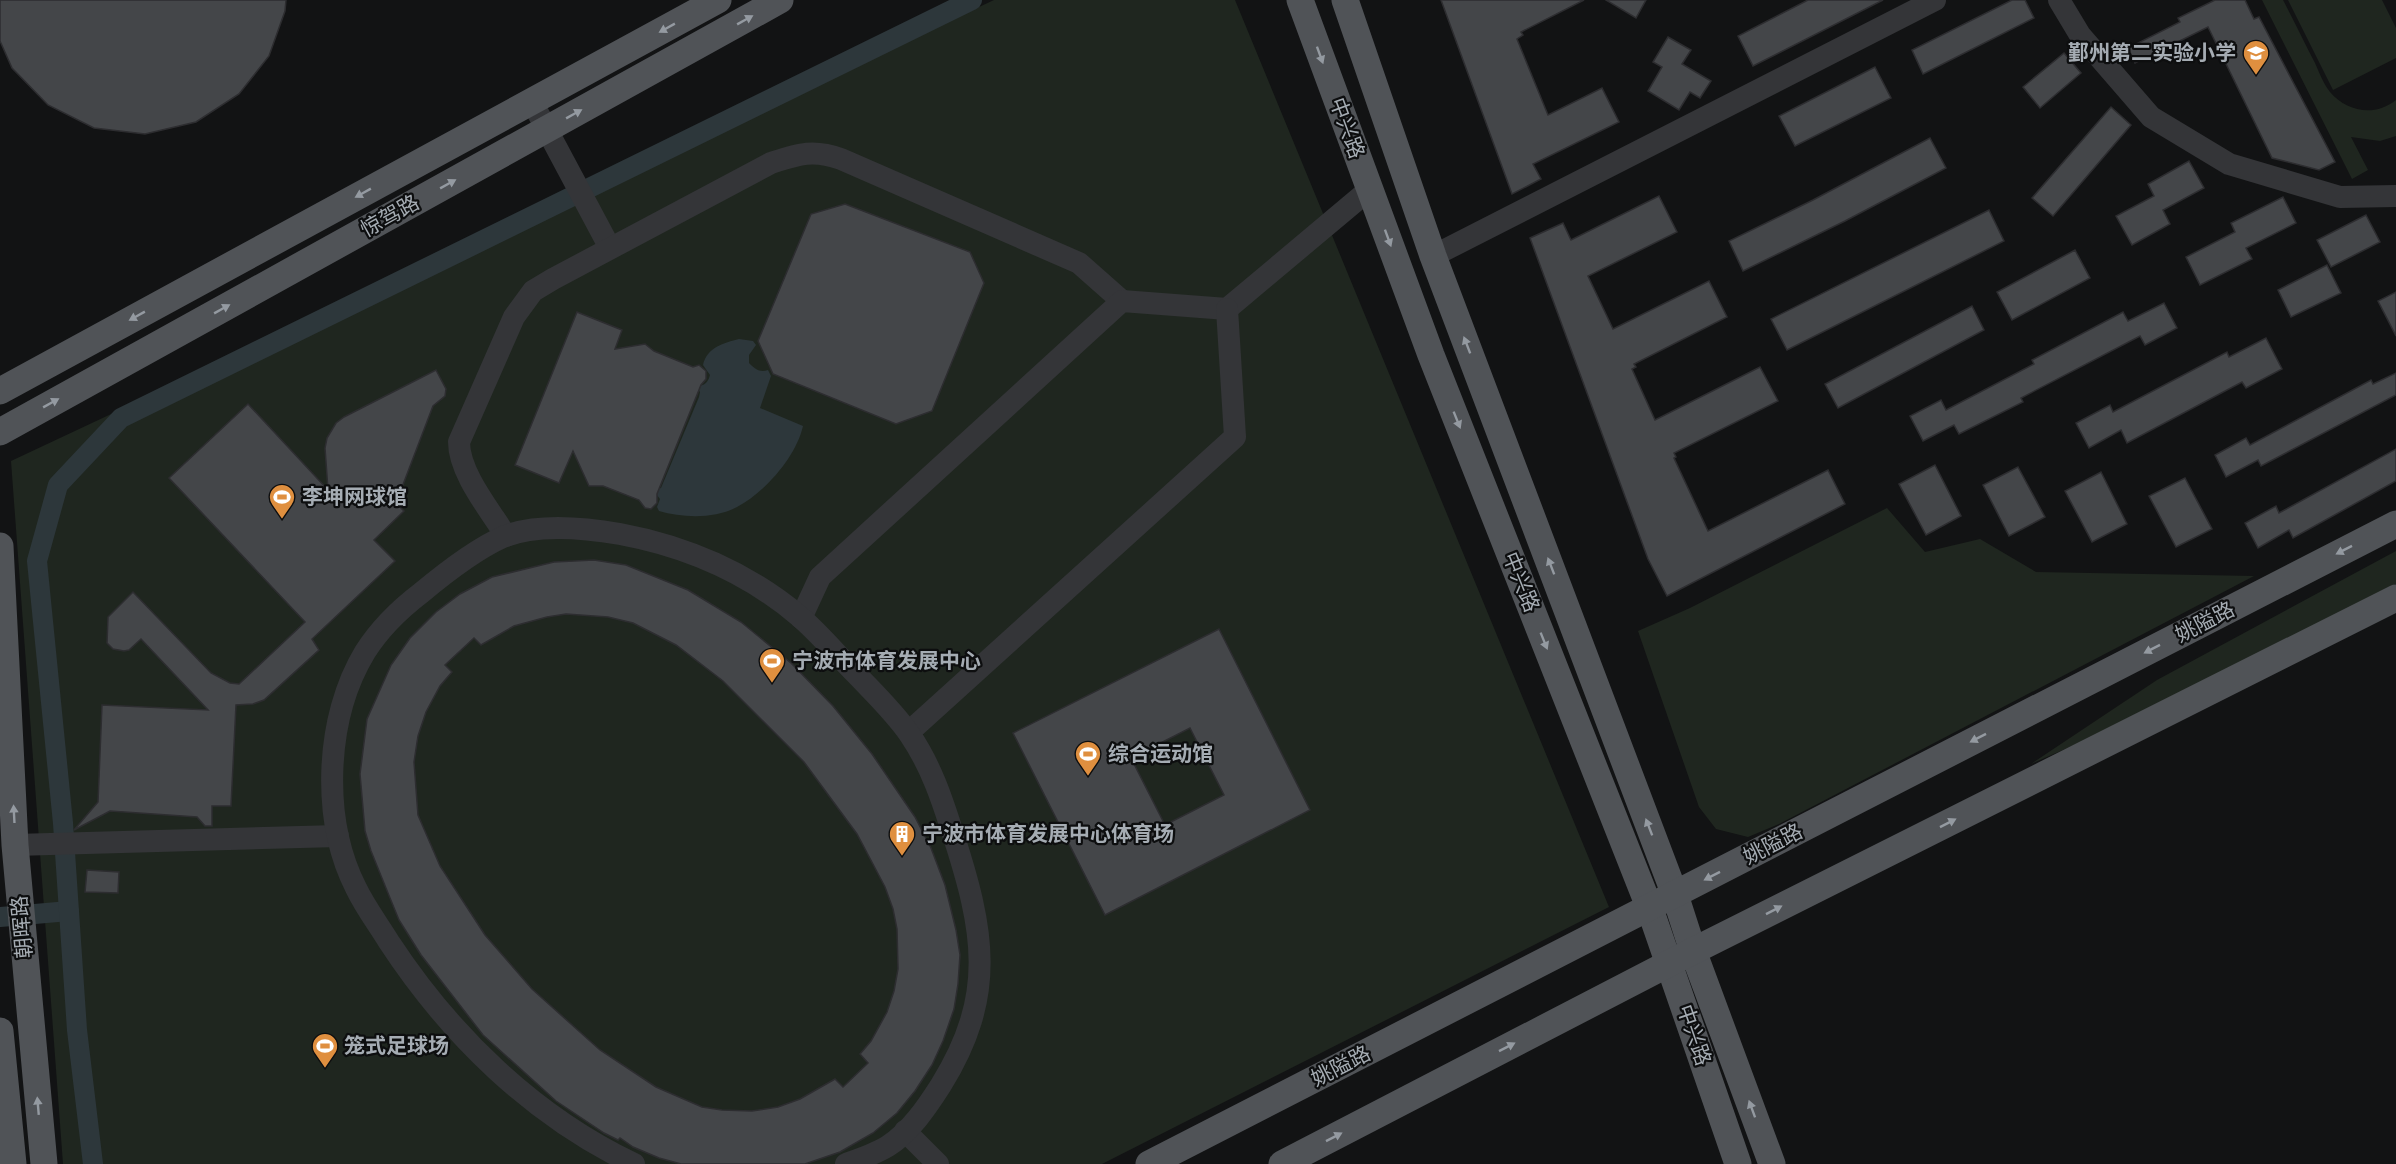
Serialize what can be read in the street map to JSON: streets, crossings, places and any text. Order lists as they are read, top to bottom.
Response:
{
  "streets": {
    "main road": [
      "中兴路",
      "惊驾路",
      "姚隘路",
      "朝晖路"
    ]
  },
  "crossings": [
    ["中兴路", "姚隘路"]
  ],
  "one_way": ["朝晖路"],
  "places": {
    "school or university": ["鄞州第二实验小学"],
    "sports": [
      "李坤网球馆",
      "宁波市体育发展中心",
      "综合运动馆",
      "笼式足球场"
    ],
    "building": ["宁波市体育发展中心体育场"]
  }
}
